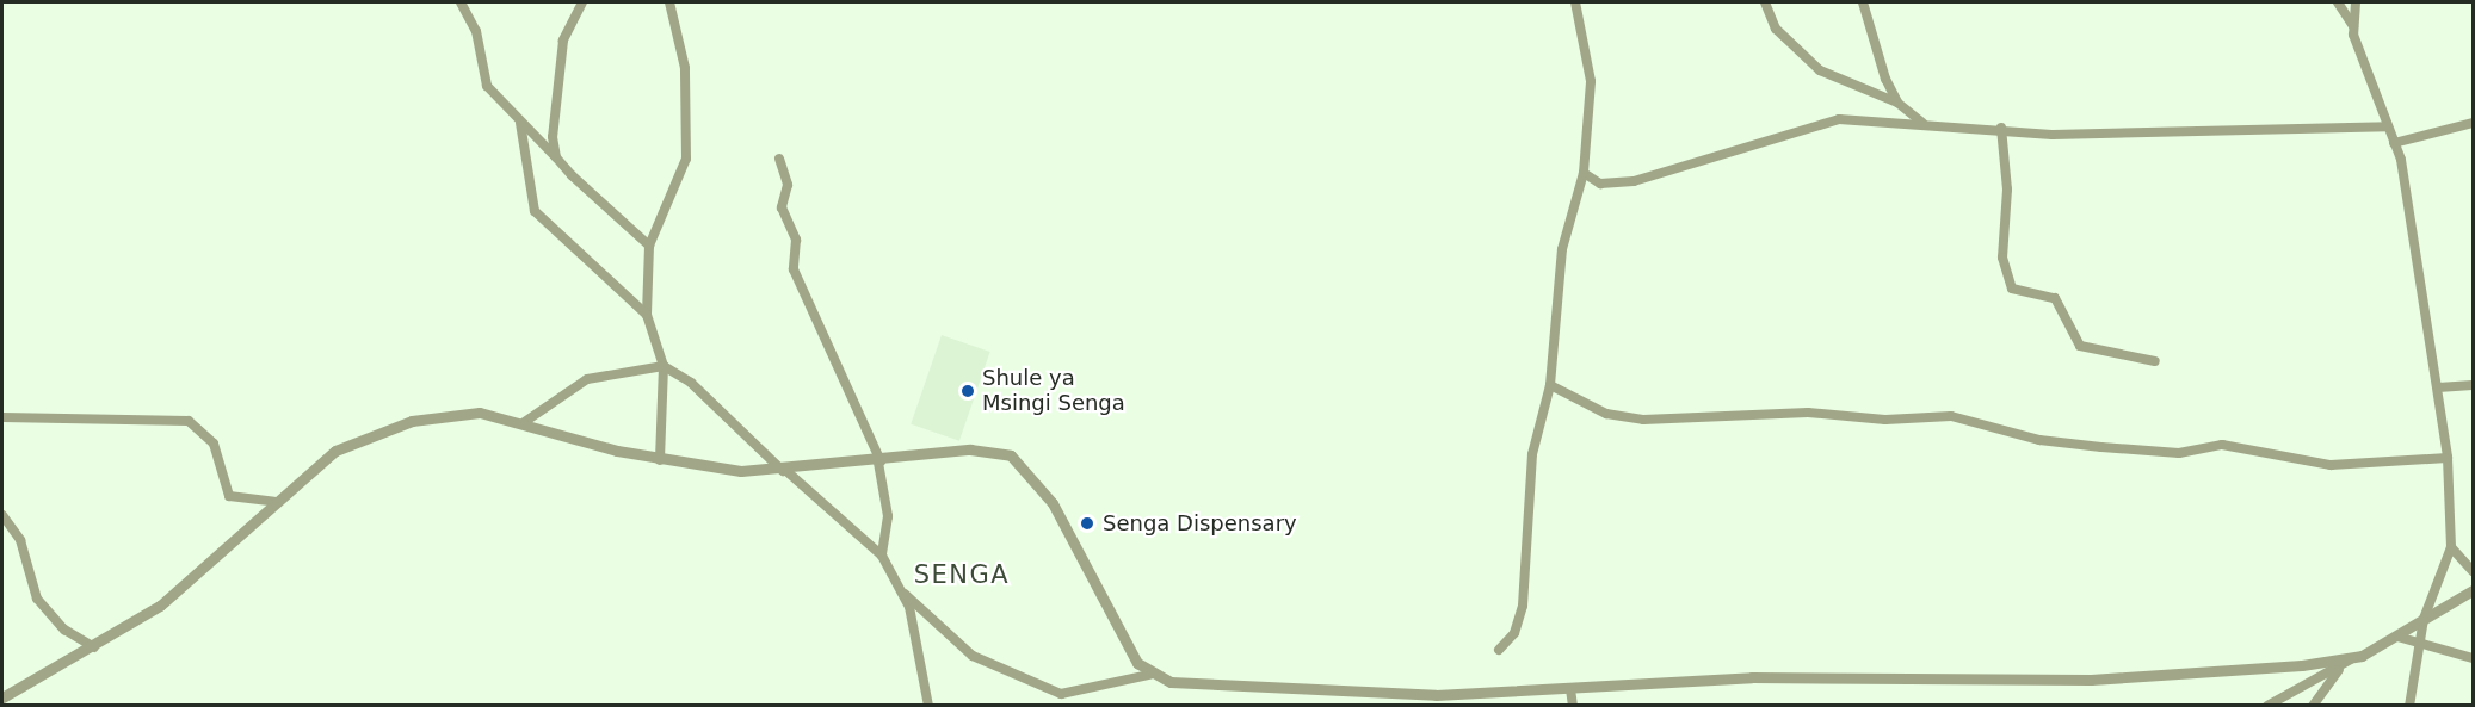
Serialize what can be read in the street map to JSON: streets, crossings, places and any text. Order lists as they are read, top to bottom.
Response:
{
  "districts": ["SENGA"],
  "places": ["Shule ya Msingi Senga", "Senga Dispensary"]
}
